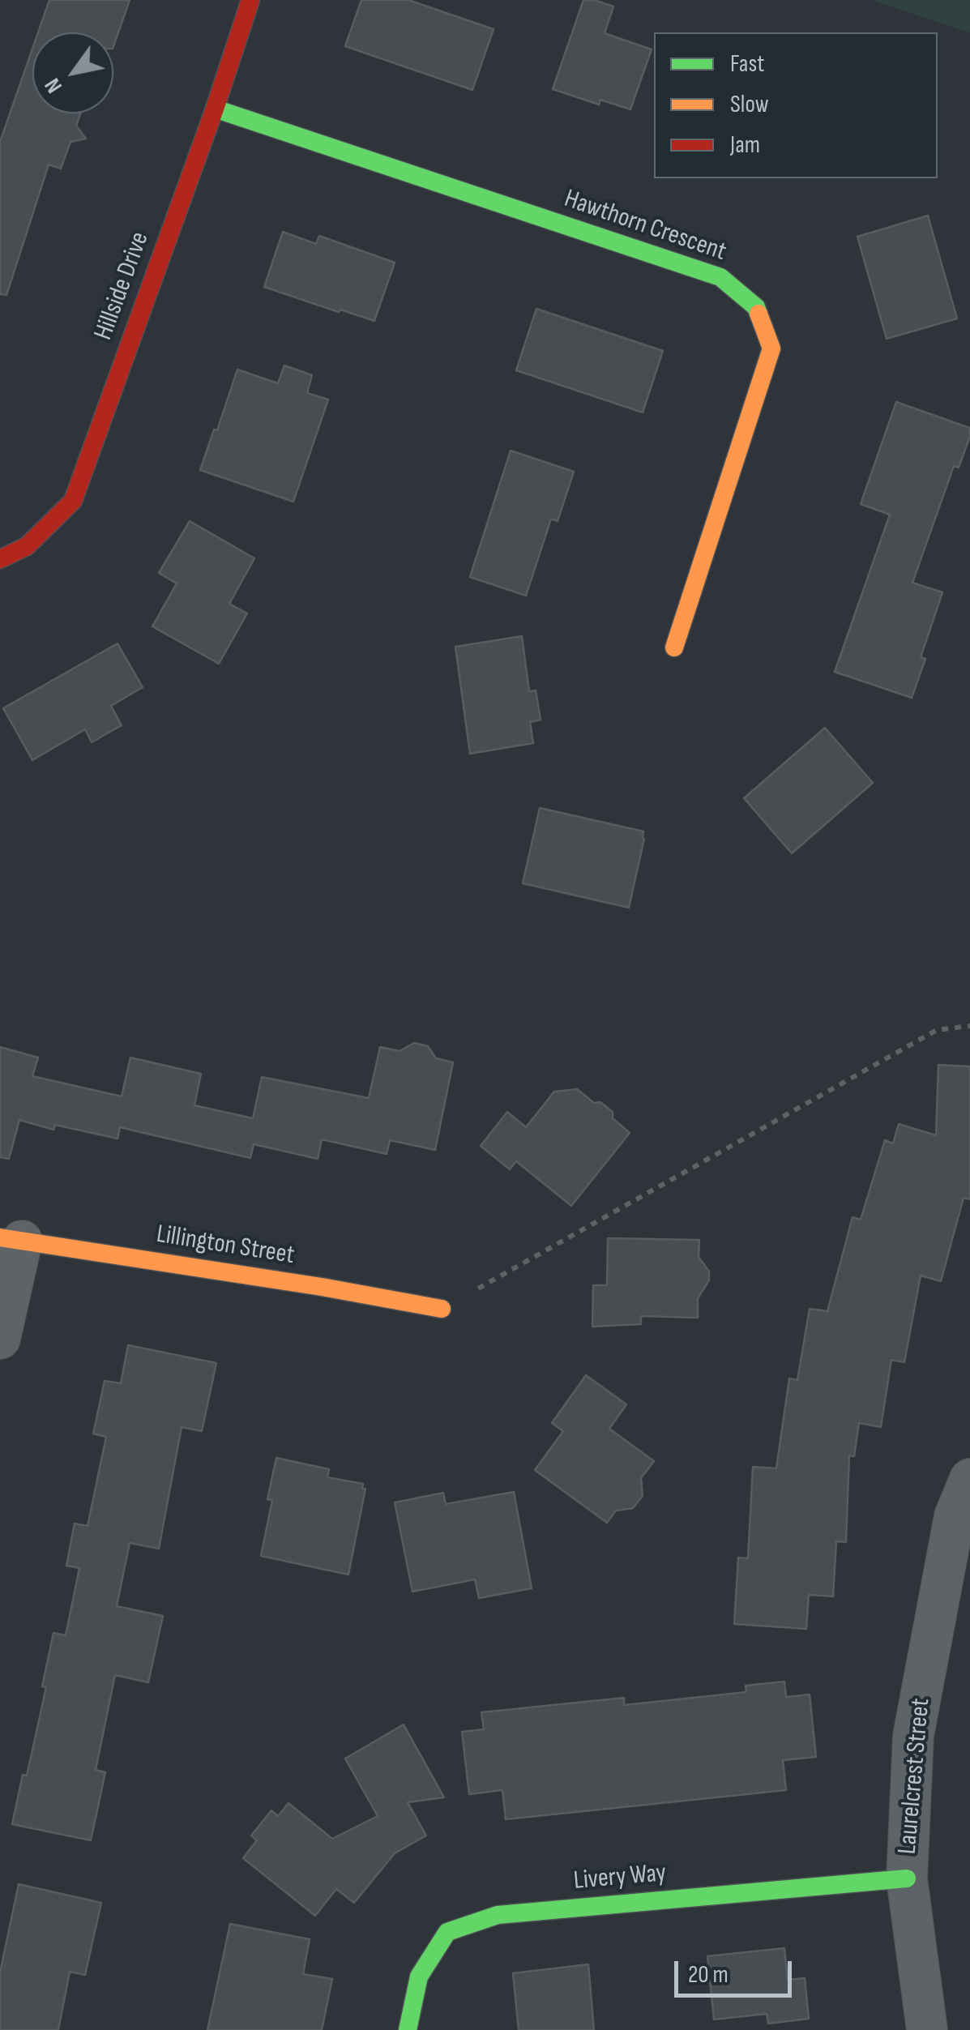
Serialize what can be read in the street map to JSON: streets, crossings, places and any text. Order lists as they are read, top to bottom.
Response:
{
  "streets": {
    "street": [
      "Hawthorn Crescent",
      "Hillside Drive",
      "Lillington Street",
      "Laurelcrest Street",
      "Livery Way"
    ]
  },
  "crossings": [
    ["Hawthorn Crescent", "Hillside Drive"],
    ["Laurelcrest Street", "Livery Way"]
  ],
  "legend": ["Fast", "Slow", "Jam"],
  "scale_bar": "20 m",
  "north": "bottom left"
}
